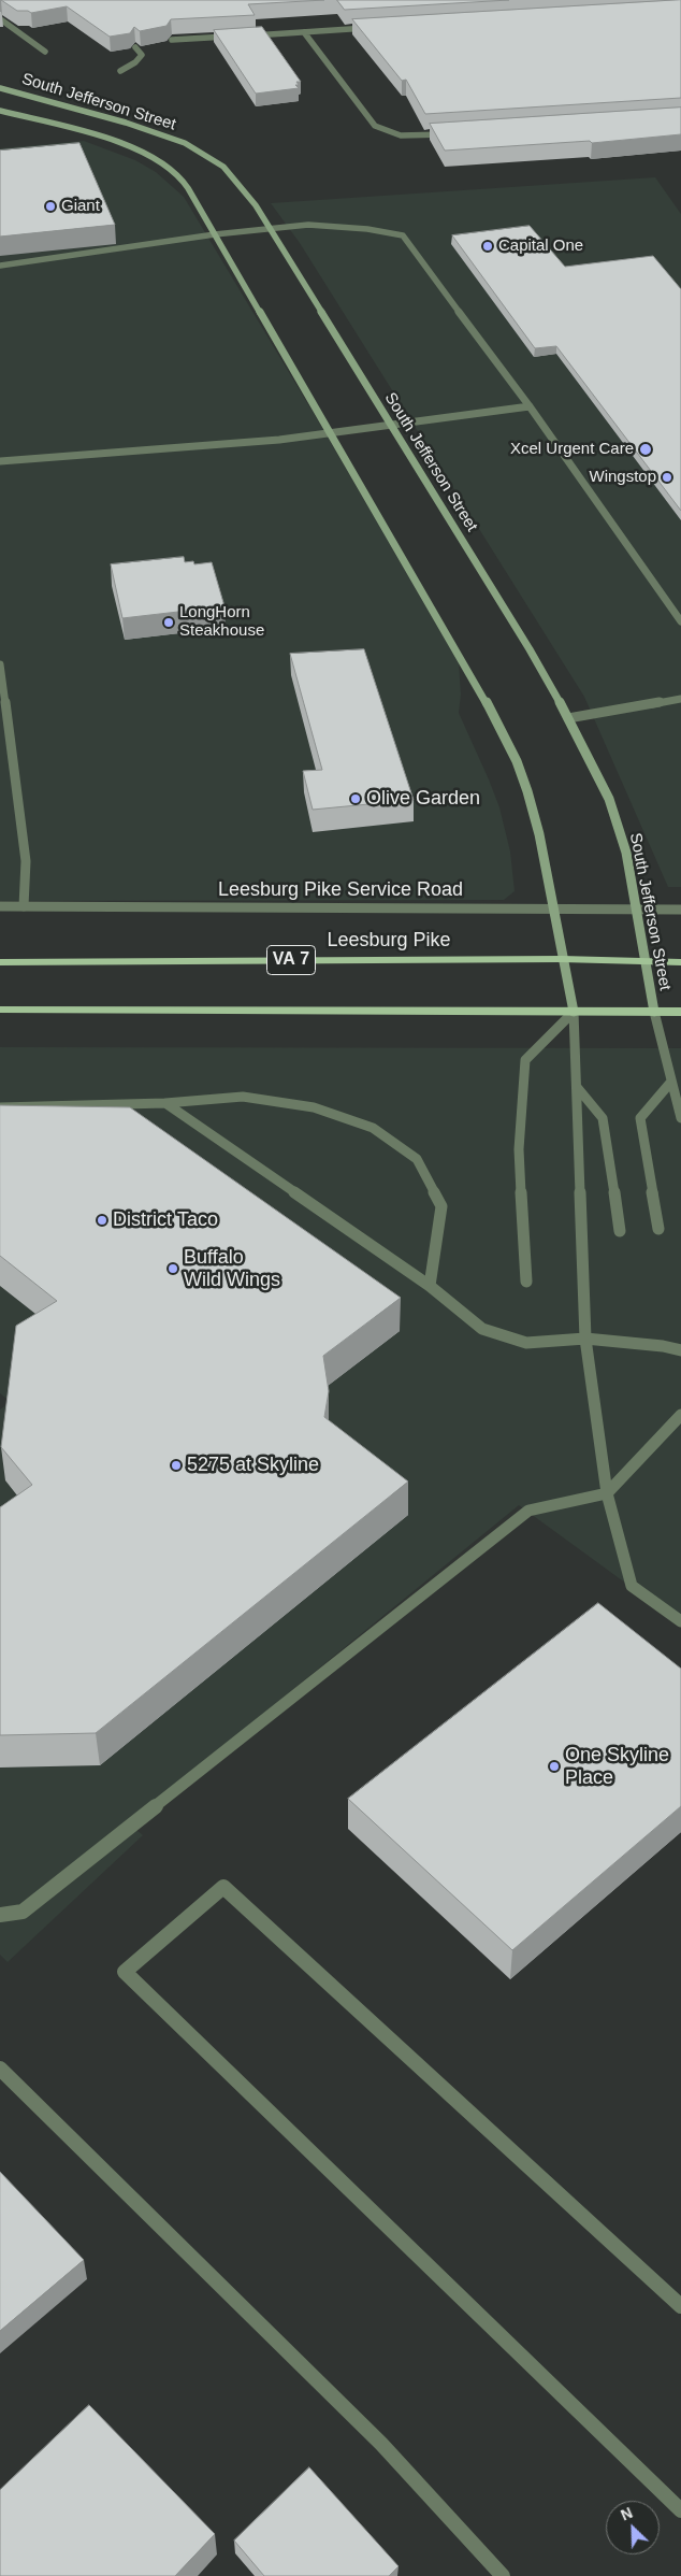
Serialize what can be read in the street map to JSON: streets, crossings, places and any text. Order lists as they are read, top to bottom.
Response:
{
  "streets": {
    "main road": ["Leesburg Pike", "VA 7"],
    "street": ["South Jefferson Street", "Leesburg Pike Service Road"]
  },
  "crossings": [
    ["South Jefferson Street", "Leesburg Pike Service Road"],
    ["South Jefferson Street", "Leesburg Pike"]
  ],
  "places": [
    "Giant",
    "Capital One",
    "Xcel Urgent Care",
    "Wingstop",
    "LongHorn Steakhouse",
    "Olive Garden",
    "District Taco",
    "Buffalo Wild Wings",
    "5275 at Skyline",
    "One Skyline Place"
  ],
  "north": "top left"
}
